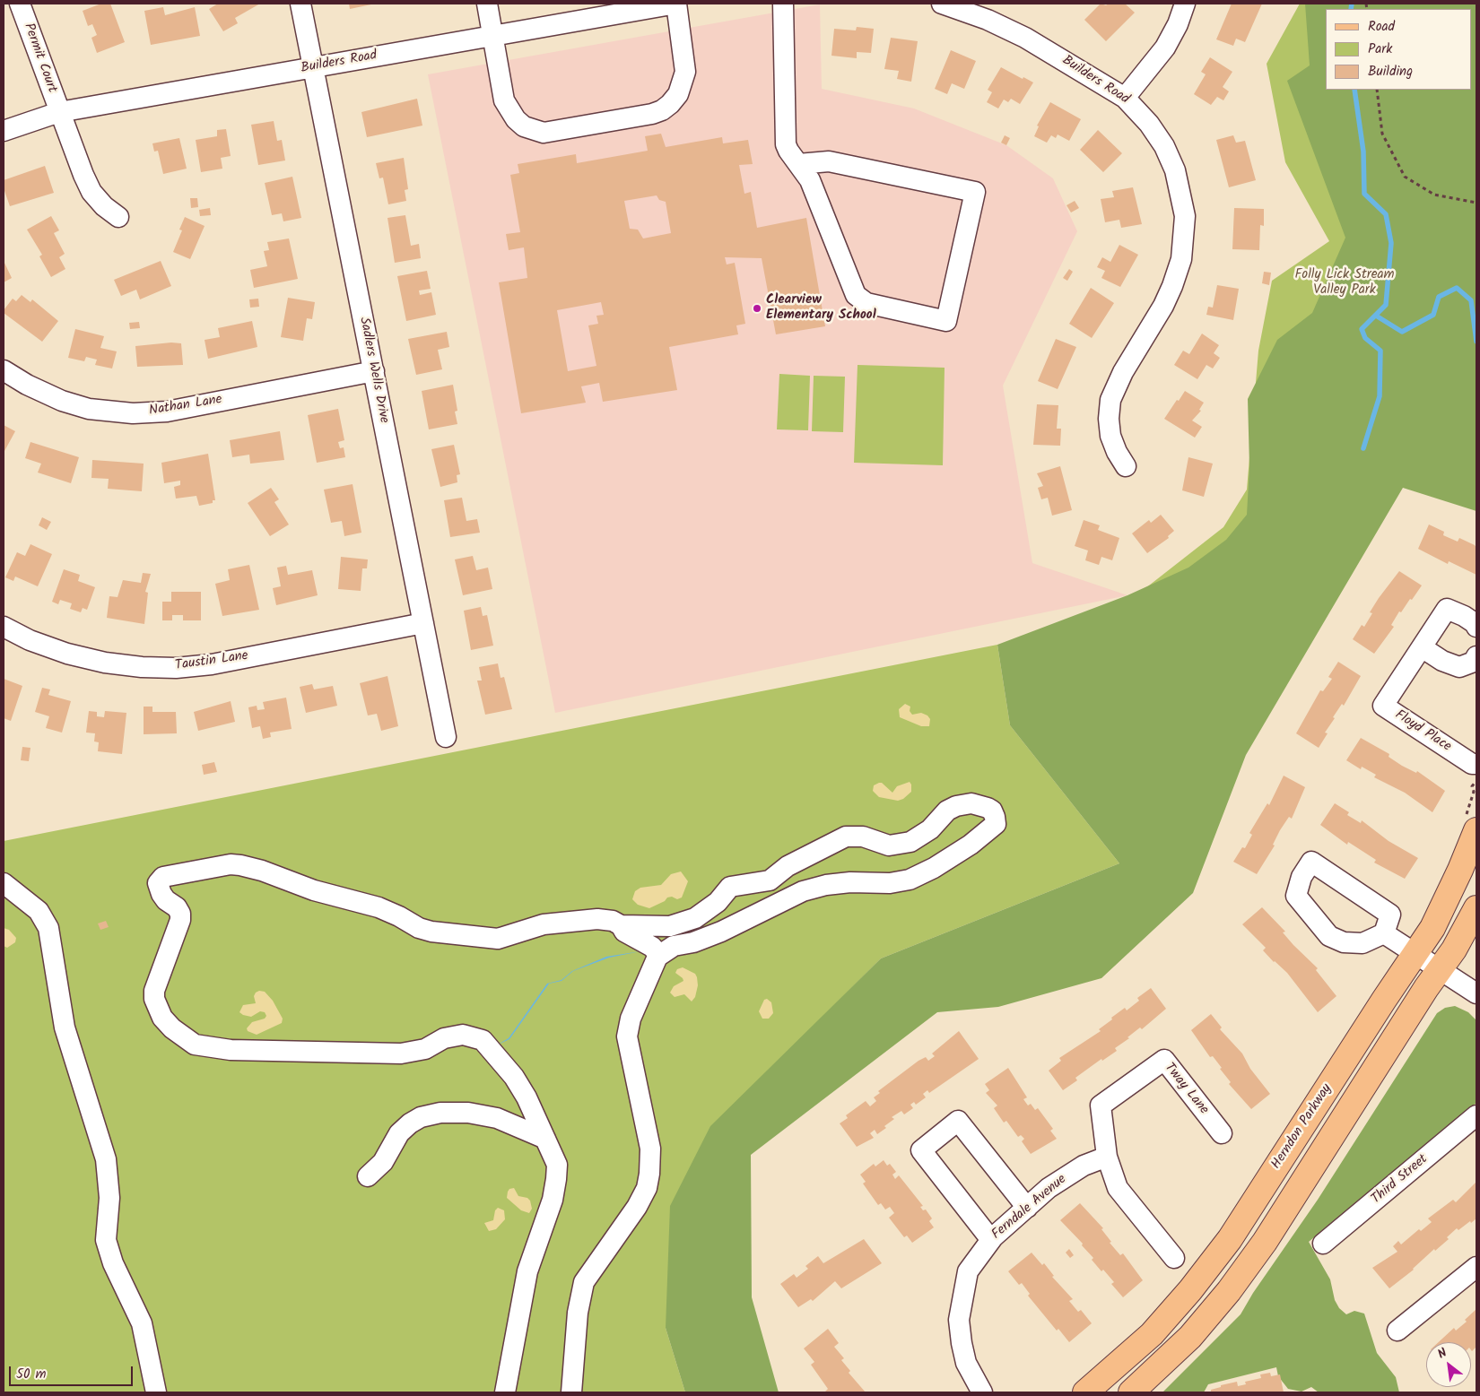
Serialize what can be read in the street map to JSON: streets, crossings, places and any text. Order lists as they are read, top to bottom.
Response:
{
  "streets": {
    "main road": ["Herndon Parkway"],
    "street": [
      "Permit Court",
      "Builders Road",
      "Sadlers Wells Drive",
      "Nathan Lane",
      "Taustin Lane",
      "Floyd Place",
      "Tway Lane",
      "Third Street",
      "Ferndale Avenue"
    ]
  },
  "crossings": [
    ["Permit Court", "Builders Road"],
    ["Builders Road", "Sadlers Wells Drive"],
    ["Sadlers Wells Drive", "Nathan Lane"],
    ["Sadlers Wells Drive", "Taustin Lane"],
    ["Tway Lane", "Ferndale Avenue"]
  ],
  "parks": ["Folly Lick Stream Valley Park"],
  "places": ["Clearview Elementary School"],
  "legend": ["Road", "Park", "Building"],
  "scale_bar": "50 m",
  "north": "top left"
}
